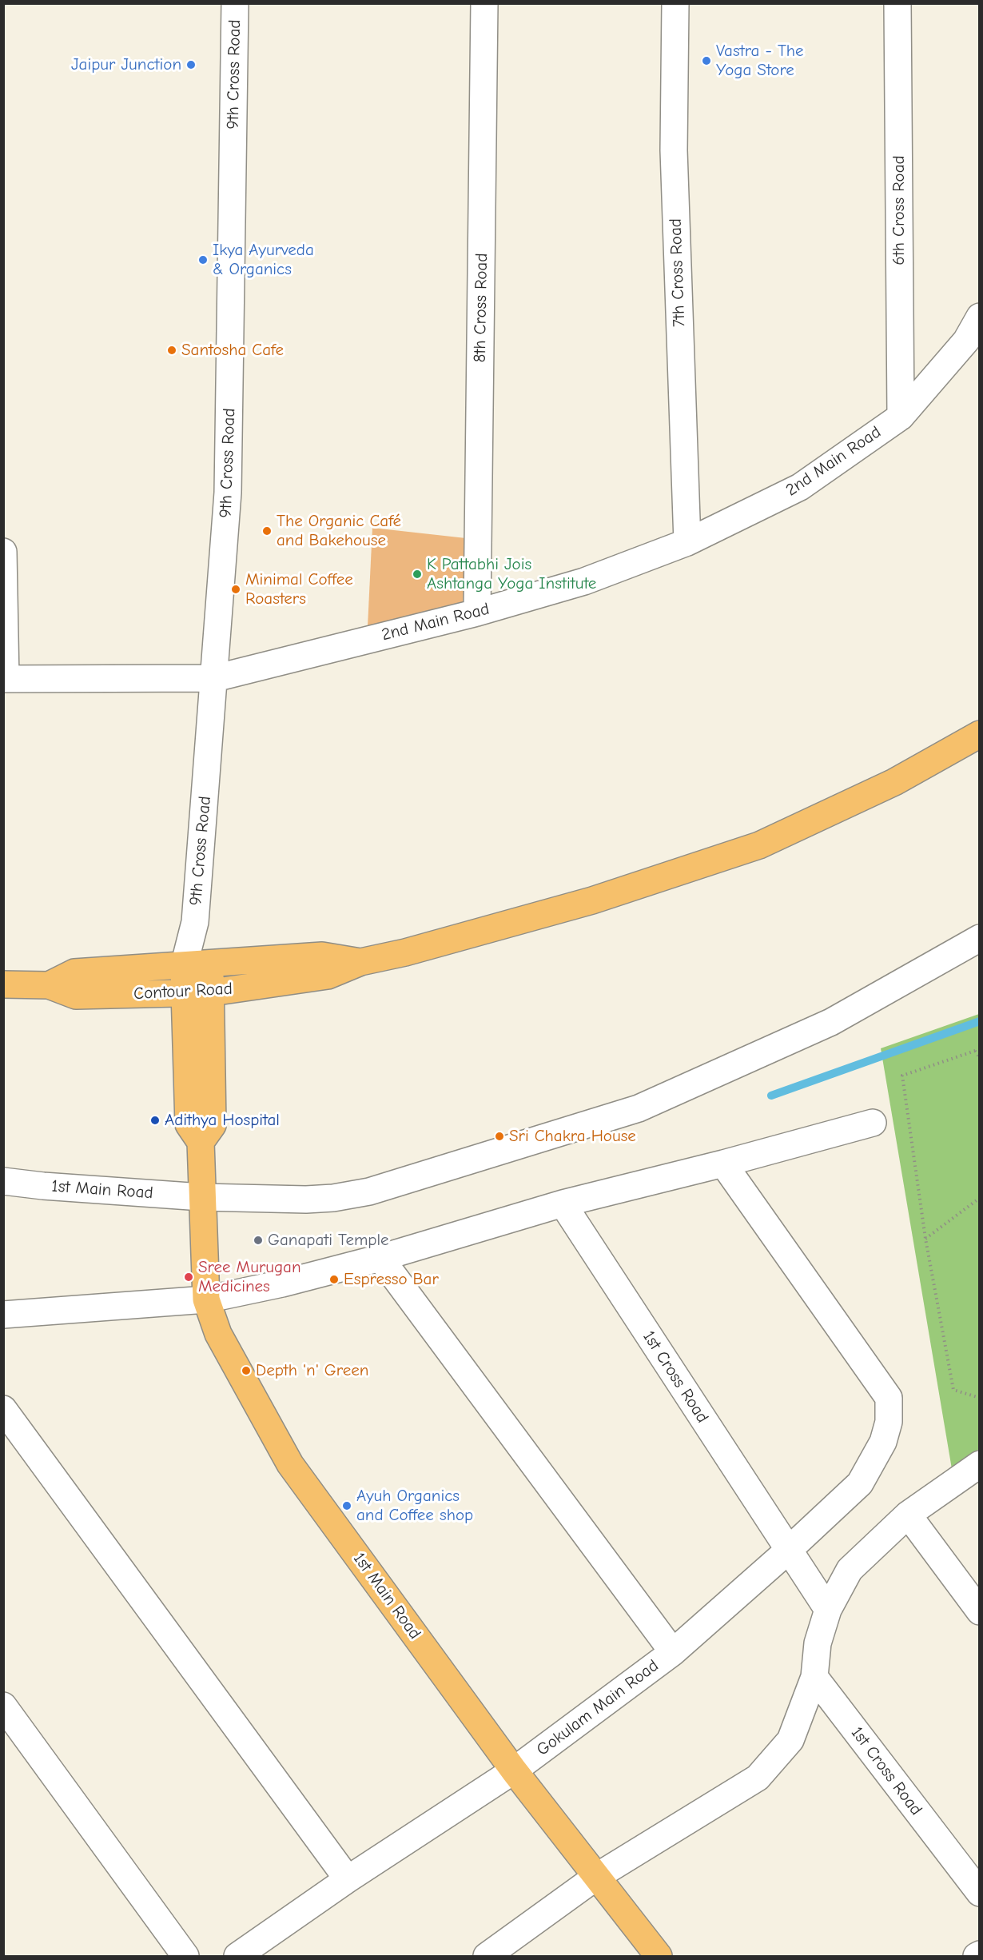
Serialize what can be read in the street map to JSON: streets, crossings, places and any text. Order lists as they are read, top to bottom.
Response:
{
  "streets": {
    "main road": ["Contour Road", "1st Main Road"],
    "street": [
      "9th Cross Road",
      "6th Cross Road",
      "7th Cross Road",
      "8th Cross Road",
      "2nd Main Road",
      "1st Cross Road",
      "Gokulam Main Road"
    ]
  },
  "crossings": [
    ["9th Cross Road", "2nd Main Road"],
    ["6th Cross Road", "2nd Main Road"],
    ["7th Cross Road", "2nd Main Road"],
    ["8th Cross Road", "2nd Main Road"],
    ["Contour Road", "1st Main Road"],
    ["1st Main Road", "Gokulam Main Road"],
    ["1st Cross Road", "Gokulam Main Road"]
  ],
  "places": [
    "Vastra - The Yoga Store",
    "Jaipur Junction",
    "Ikya Ayurveda & Organics",
    "Santosha Cafe",
    "The Organic Café and Bakehouse",
    "K Pattabhi Jois Ashtanga Yoga Institute",
    "Minimal Coffee Roasters",
    "Adithya Hospital",
    "Sri Chakra House",
    "Ganapati Temple",
    "Sree Murugan Medicines",
    "Espresso Bar",
    "Depth 'n' Green",
    "Ayuh Organics and Coffee shop"
  ]
}
